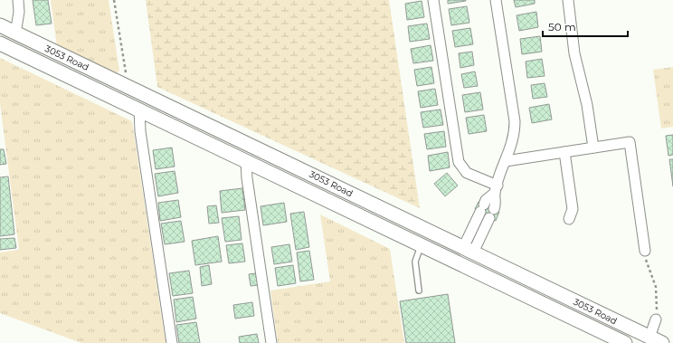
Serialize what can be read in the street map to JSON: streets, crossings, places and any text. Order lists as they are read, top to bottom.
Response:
{
  "streets": {
    "main road": ["3053 Road"]
  },
  "scale_bar": "50 m"
}
